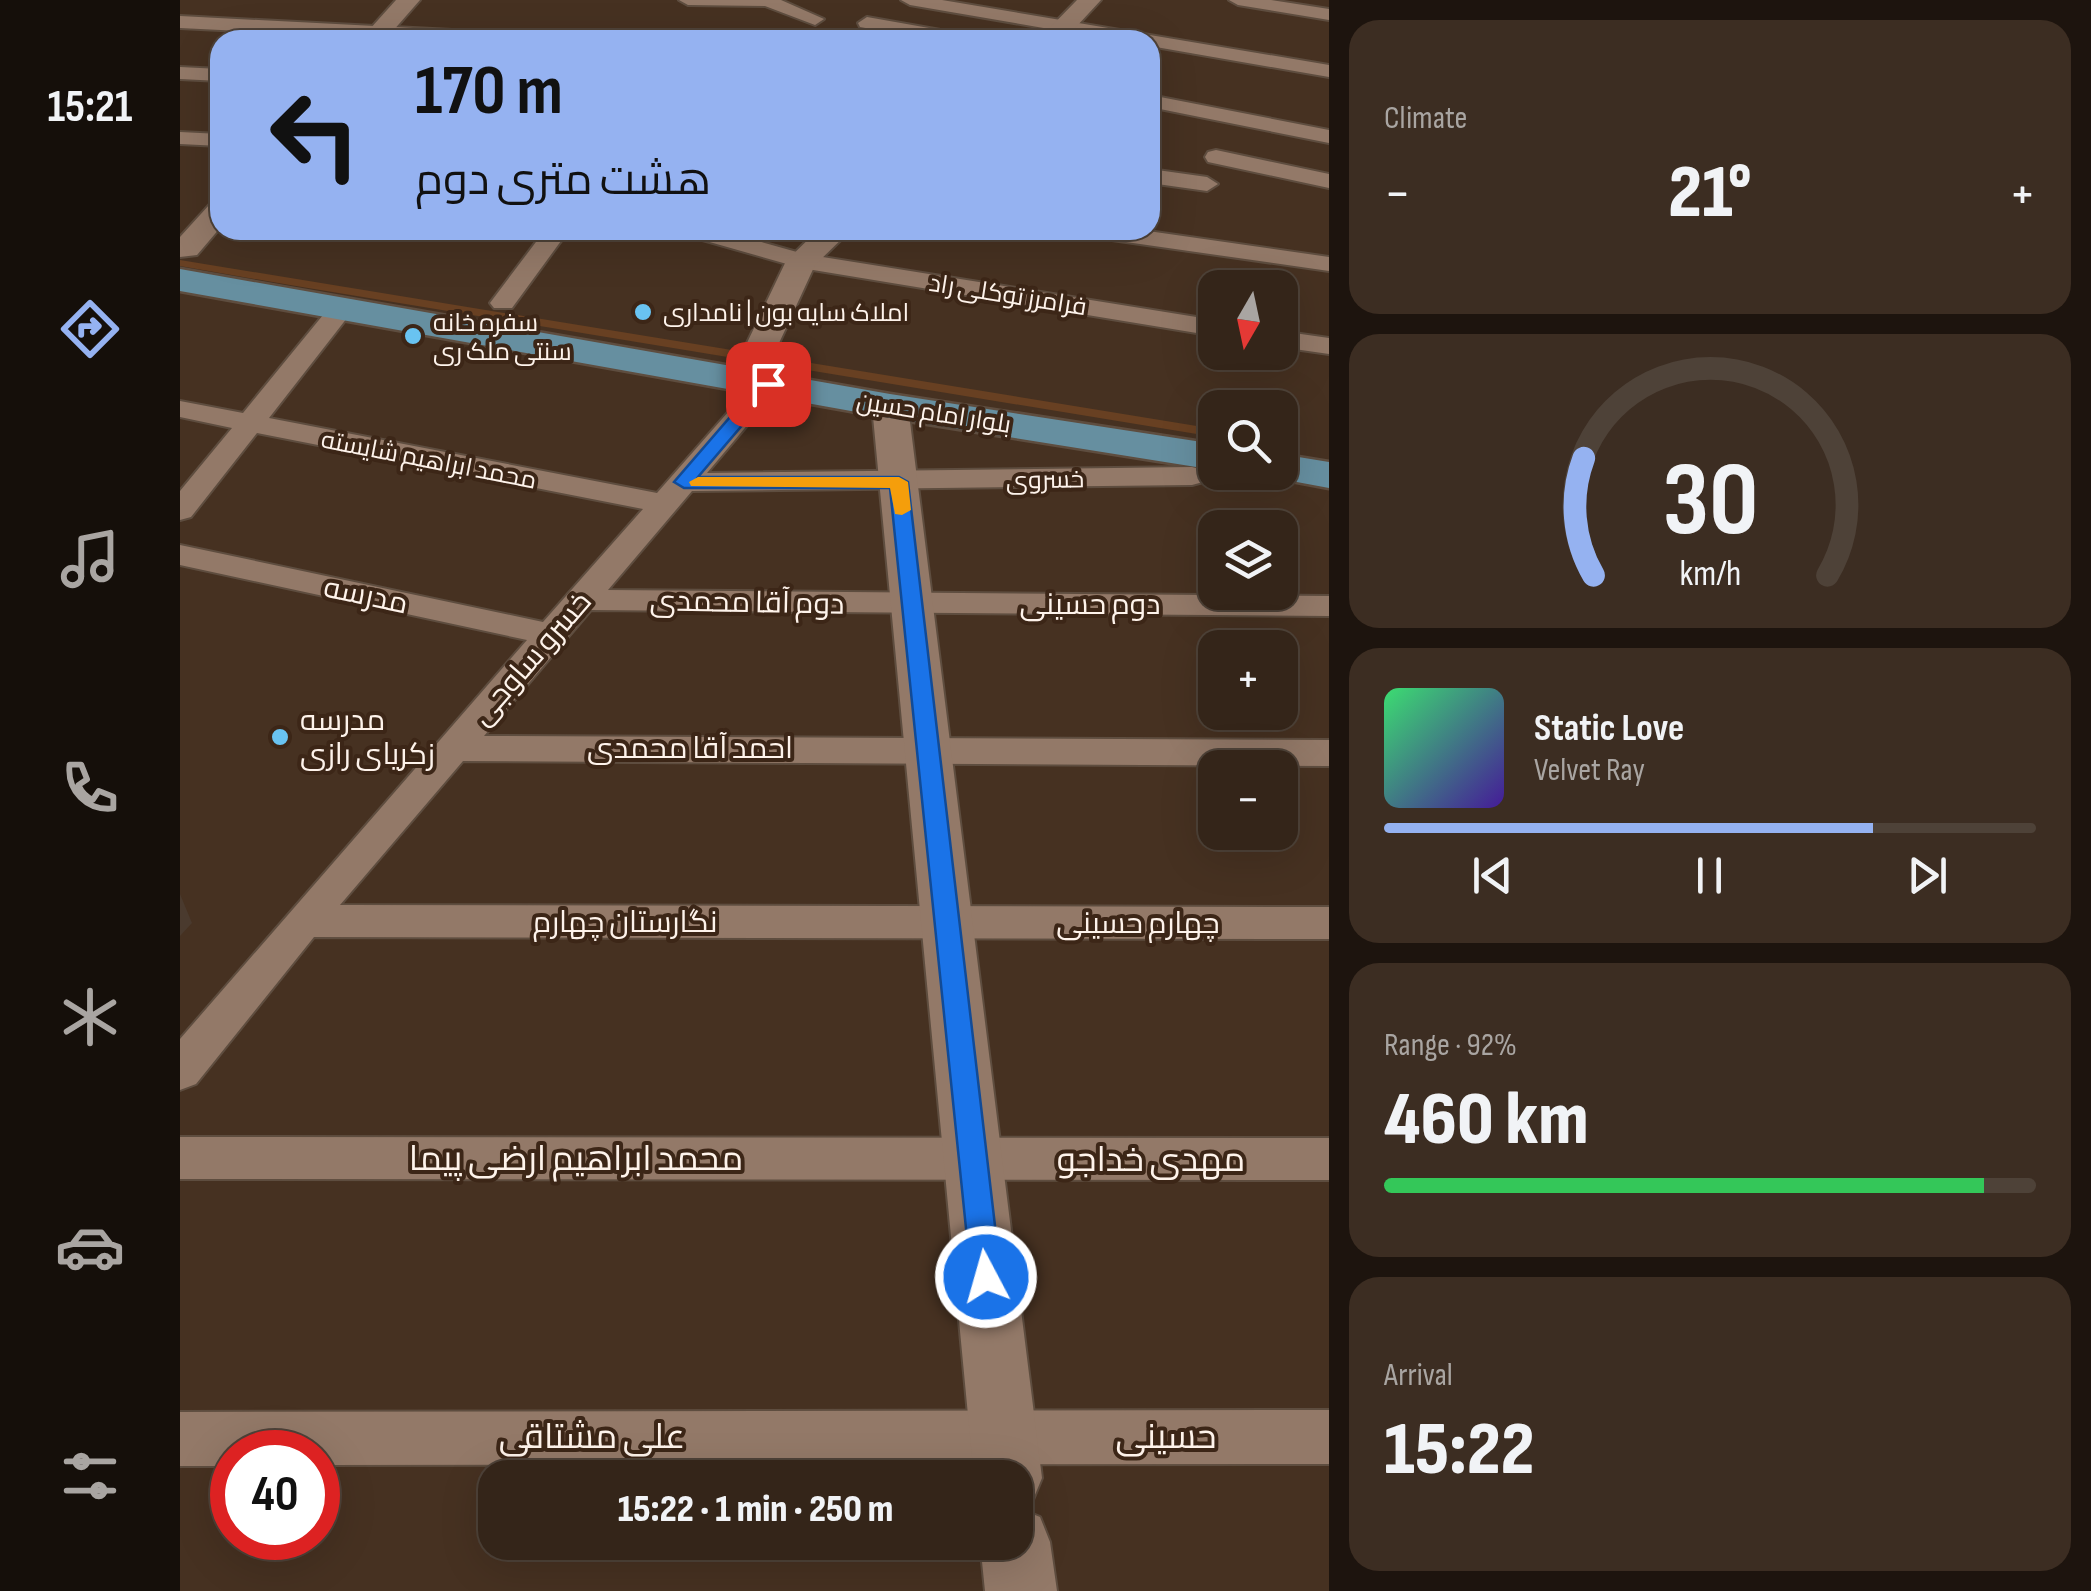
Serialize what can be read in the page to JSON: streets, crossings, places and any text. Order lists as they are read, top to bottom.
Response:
{
  "streets": {
    "main road": ["بلوار امام حسین"],
    "street": [
      "فرامرز توکلی راد",
      "محمد ابراهیم شایسته",
      "خسروی",
      "مدرسه",
      "دوم آقا محمدی",
      "دوم حسینی",
      "خسرو ساوجی",
      "احمد آقا محمدی",
      "نگارستان چهارم",
      "چهارم حسینی",
      "محمد ابراهیم ارضی پیما",
      "مهدی خداجو",
      "علی مشتاقی",
      "حسینی"
    ]
  },
  "crossings": [
    ["بلوار امام حسین", "خسرو ساوجی"],
    ["محمد ابراهیم شایسته", "خسروی"],
    ["محمد ابراهیم شایسته", "خسرو ساوجی"],
    ["خسروی", "خسرو ساوجی"],
    ["مدرسه", "خسرو ساوجی"],
    ["دوم آقا محمدی", "دوم حسینی"],
    ["دوم آقا محمدی", "خسرو ساوجی"],
    ["خسرو ساوجی", "احمد آقا محمدی"],
    ["خسرو ساوجی", "نگارستان چهارم"],
    ["نگارستان چهارم", "چهارم حسینی"],
    ["محمد ابراهیم ارضی پیما", "مهدی خداجو"],
    ["علی مشتاقی", "حسینی"]
  ],
  "places": ["املاک سایه بون | نامداری", "سفره خانه سنتی ملک ری", "مدرسه زکریای رازی"],
  "north": "bottom",
  "page": {
    "tabs": "15:21",
    "tile": [
      "Climate",
      ["Range · 92%", "460 km"],
      ["Arrival", "15:22"]
    ],
    "turn": ["170 m", "هشت متری دوم"],
    "heat": ["−", "21°", "+"],
    "map_buttons": ["+", "−"],
    "song": ["Static Love", "Velvet Ray"],
    "limit": "40",
    "trip": "15:22 · 1 min · 250 m",
    "gauge": ["30", "km/h"]
  }
}
